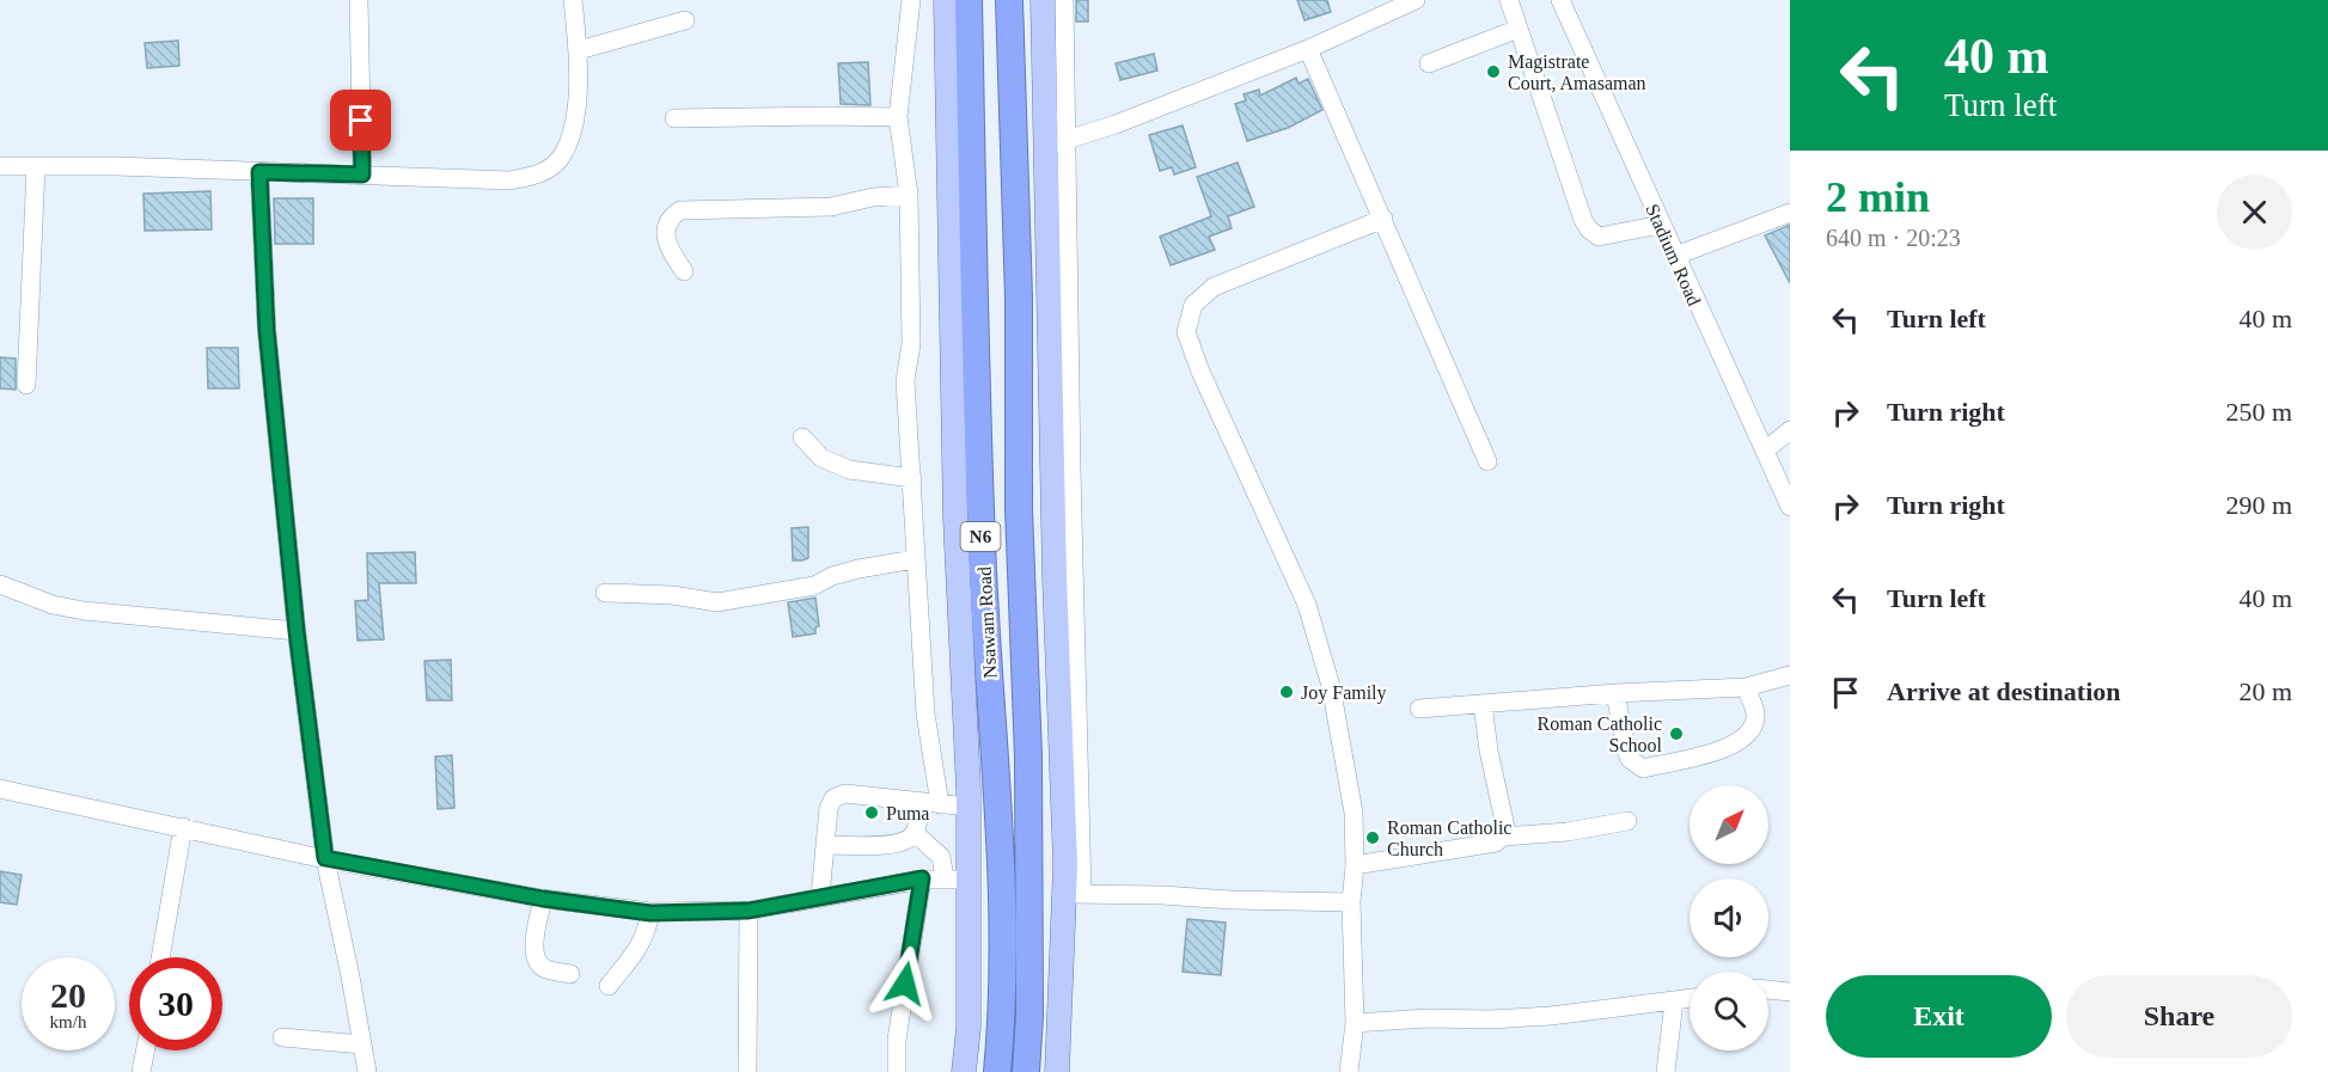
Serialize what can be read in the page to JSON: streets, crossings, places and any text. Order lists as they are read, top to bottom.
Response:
{
  "streets": {
    "highway": ["N6", "Nsawam Road"],
    "street": ["Stadium Road"]
  },
  "places": [
    "Magistrate Court, Amasaman",
    "Joy Family",
    "Roman Catholic School",
    "Puma",
    "Roman Catholic Church"
  ],
  "north": "top right",
  "page": {
    "turn": ["40 m", "Turn left"],
    "heading": ["2 min", "640 m · 20:23"],
    "list": [
      {
        "name": "Turn left",
        "value": "40 m"
      },
      {
        "name": "Turn right",
        "value": "250 m"
      },
      {
        "name": "Turn right",
        "value": "290 m"
      },
      {
        "name": "Turn left",
        "value": "40 m"
      },
      {
        "name": "Arrive at destination",
        "value": "20 m"
      }
    ],
    "speed": "20 km/h",
    "limit": "30",
    "buttons": ["Exit", "Share"]
  }
}
